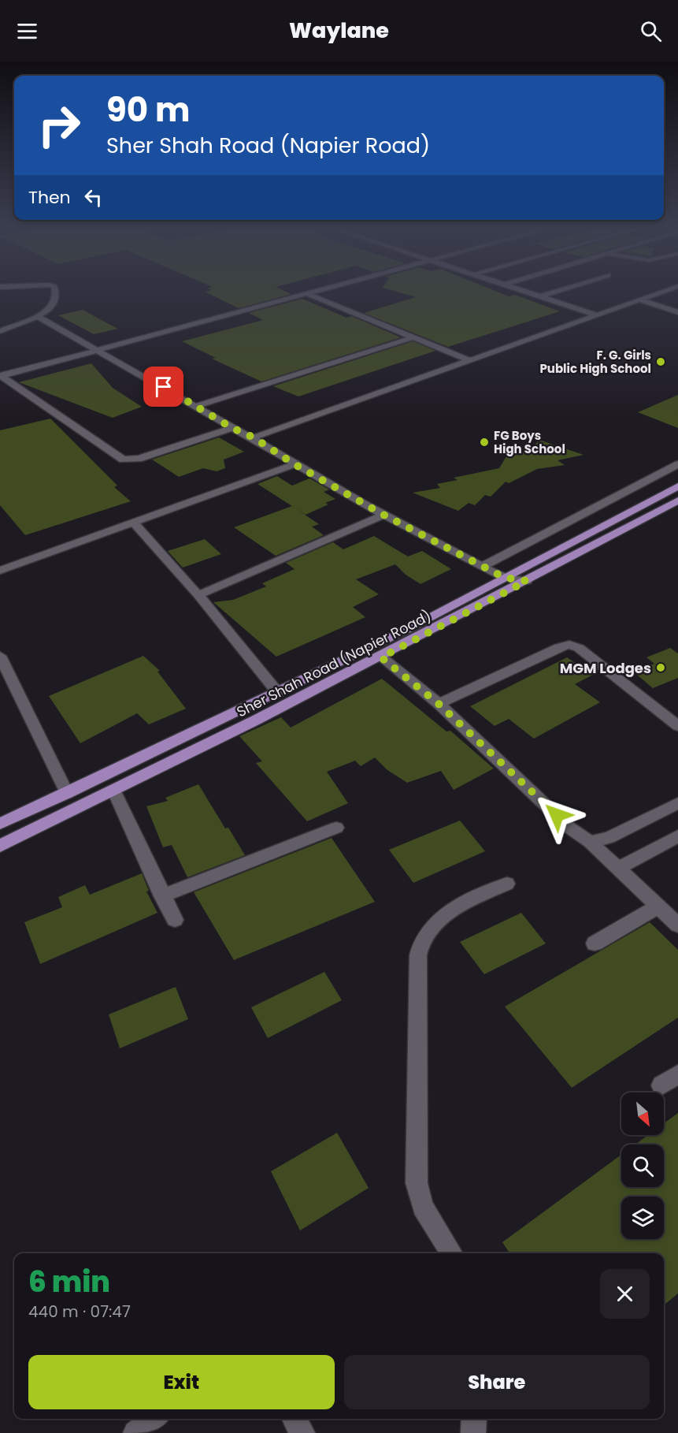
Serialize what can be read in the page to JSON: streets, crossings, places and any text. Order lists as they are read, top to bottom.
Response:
{
  "streets": {
    "main road": ["Sher Shah Road (Napier Road)"]
  },
  "places": ["F. G. Girls Public High School", "FG Boys High School", "MGM Lodges"],
  "north": "bottom right",
  "page": {
    "header": "Waylane",
    "turn": ["90 m", "Sher Shah Road (Napier Road)"],
    "then": "Then",
    "heading": ["6 min", "440 m · 07:47"],
    "buttons": ["Exit", "Share"]
  }
}
